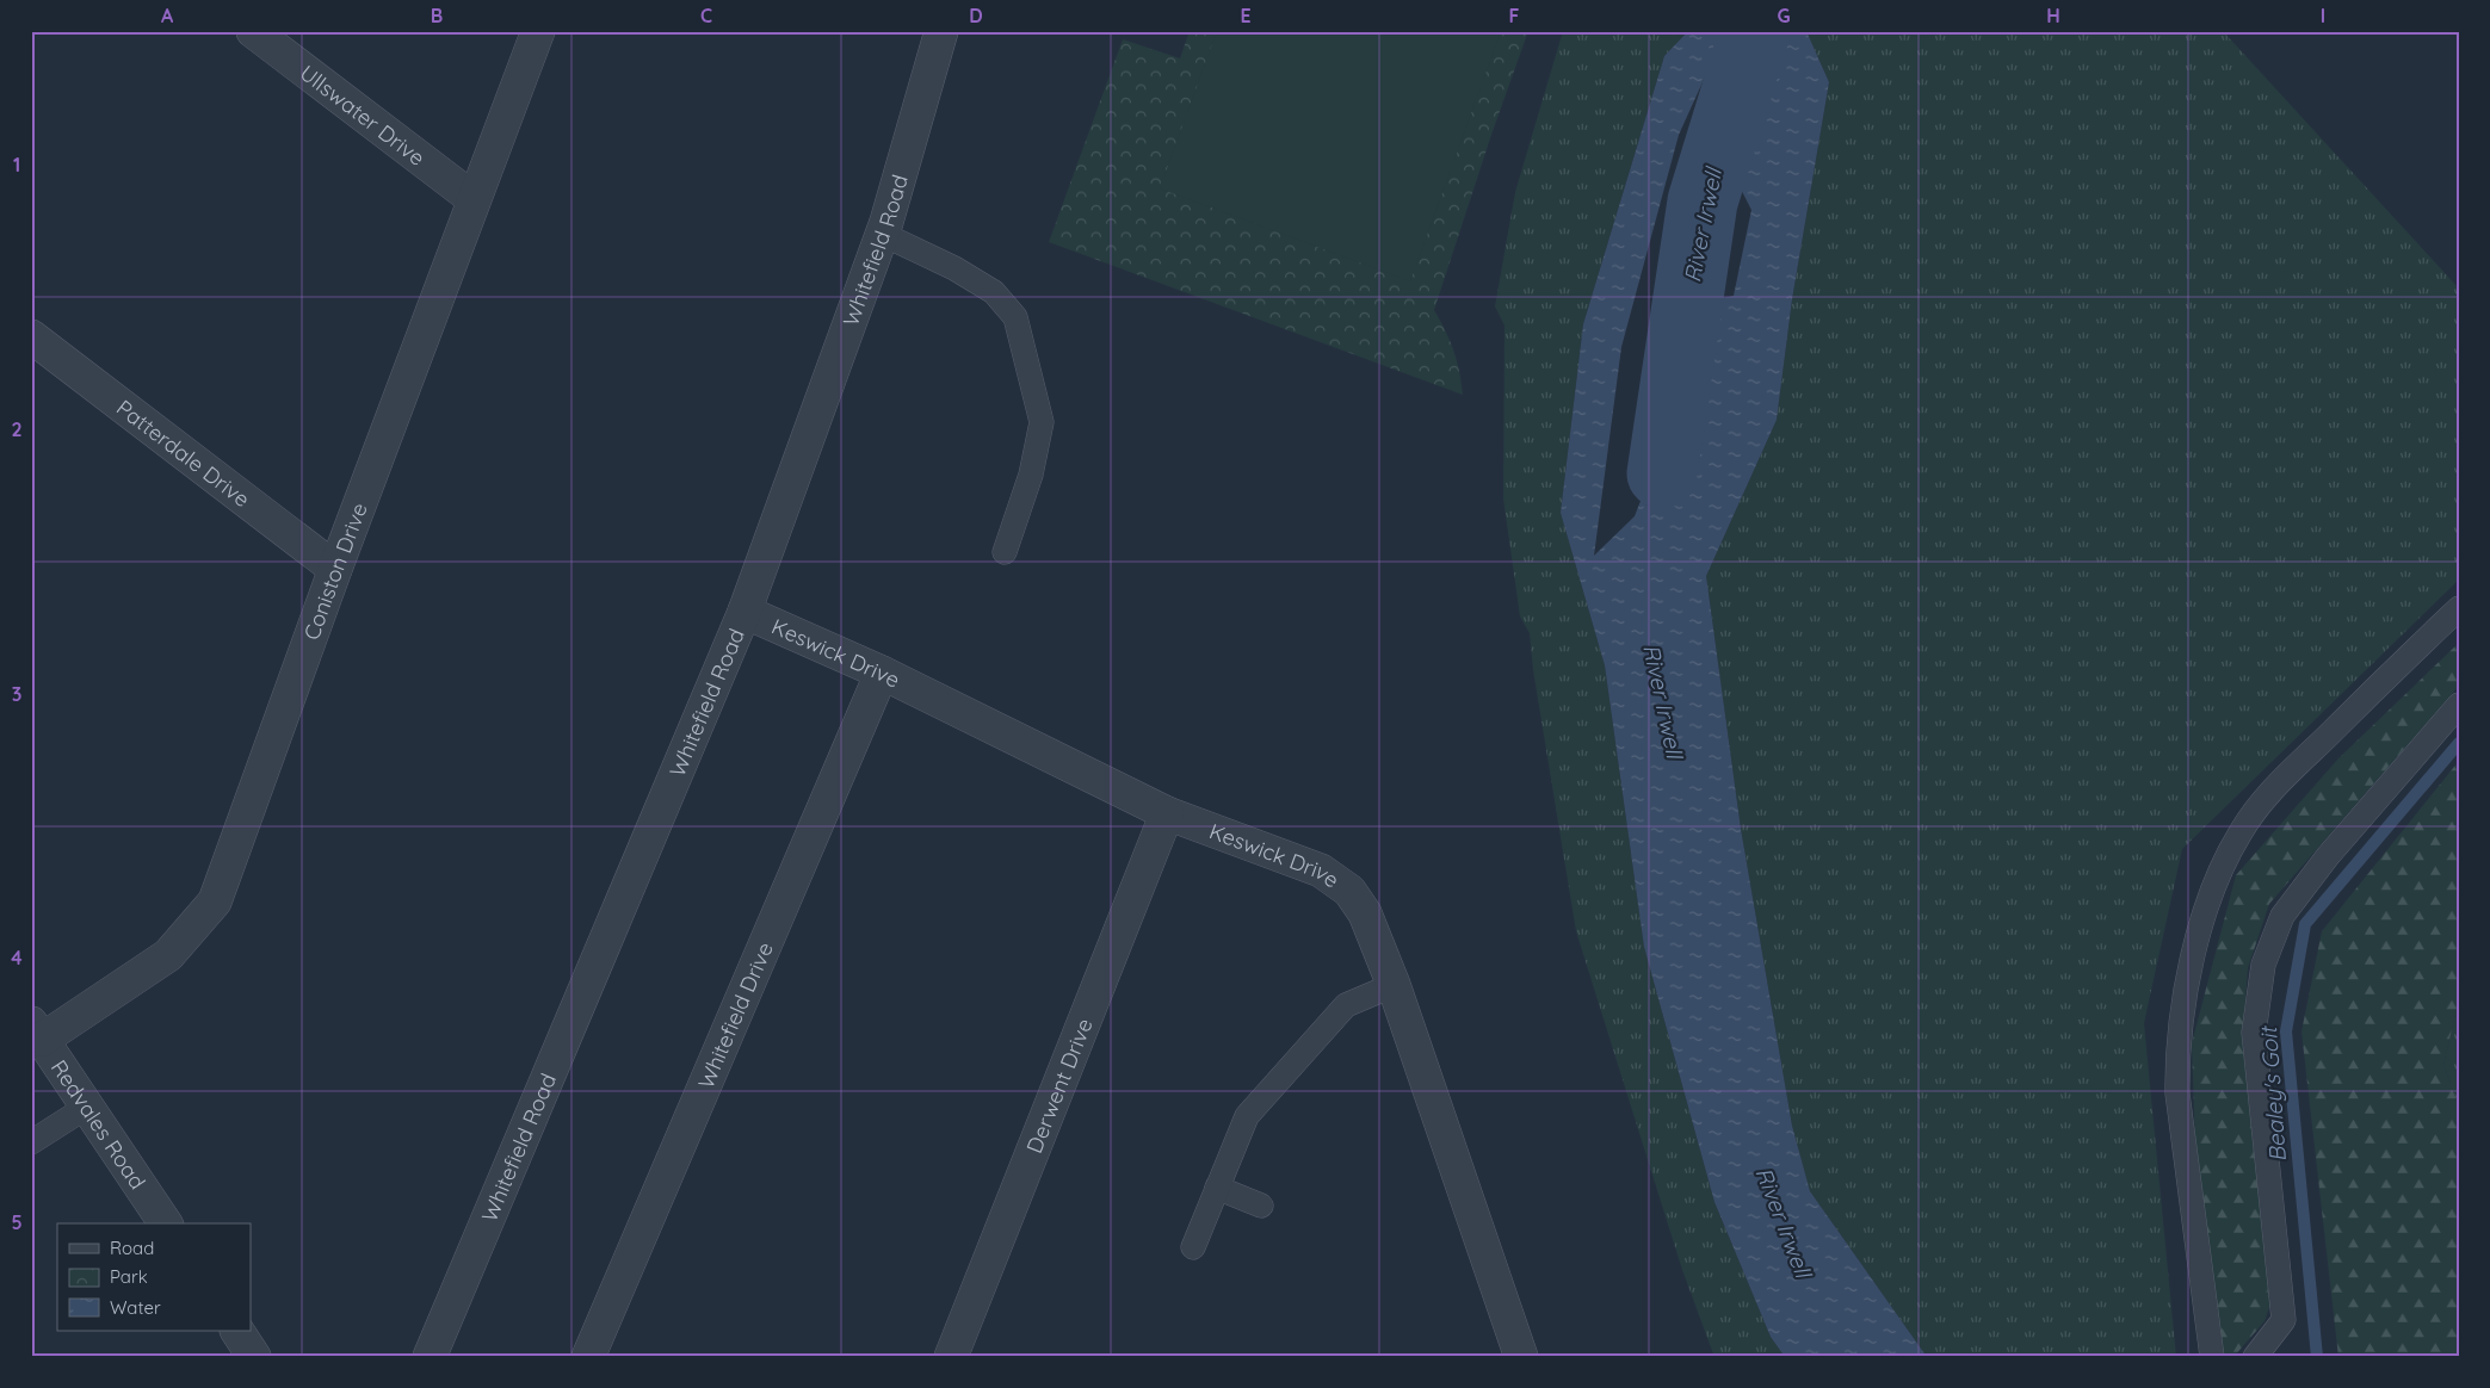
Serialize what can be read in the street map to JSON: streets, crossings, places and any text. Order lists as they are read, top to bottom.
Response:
{
  "streets": {
    "street": [
      "Ullswater Drive",
      "Whitefield Road",
      "Patterdale Drive",
      "Coniston Drive",
      "Keswick Drive",
      "Whitefield Drive",
      "Derwent Drive",
      "Redvales Road"
    ]
  },
  "crossings": [
    ["Ullswater Drive", "Coniston Drive"],
    ["Whitefield Road", "Keswick Drive"],
    ["Patterdale Drive", "Coniston Drive"],
    ["Coniston Drive", "Redvales Road"],
    ["Keswick Drive", "Whitefield Drive"],
    ["Keswick Drive", "Derwent Drive"]
  ],
  "water": ["River Irwell", "Bealey's Goit"],
  "legend": ["Road", "Park", "Water"],
  "grid": {
    "columns": [
      "A",
      "B",
      "C",
      "D",
      "E",
      "F",
      "G",
      "H",
      "I"
    ],
    "rows": [
      "1",
      "2",
      "3",
      "4",
      "5"
    ]
  }
}
